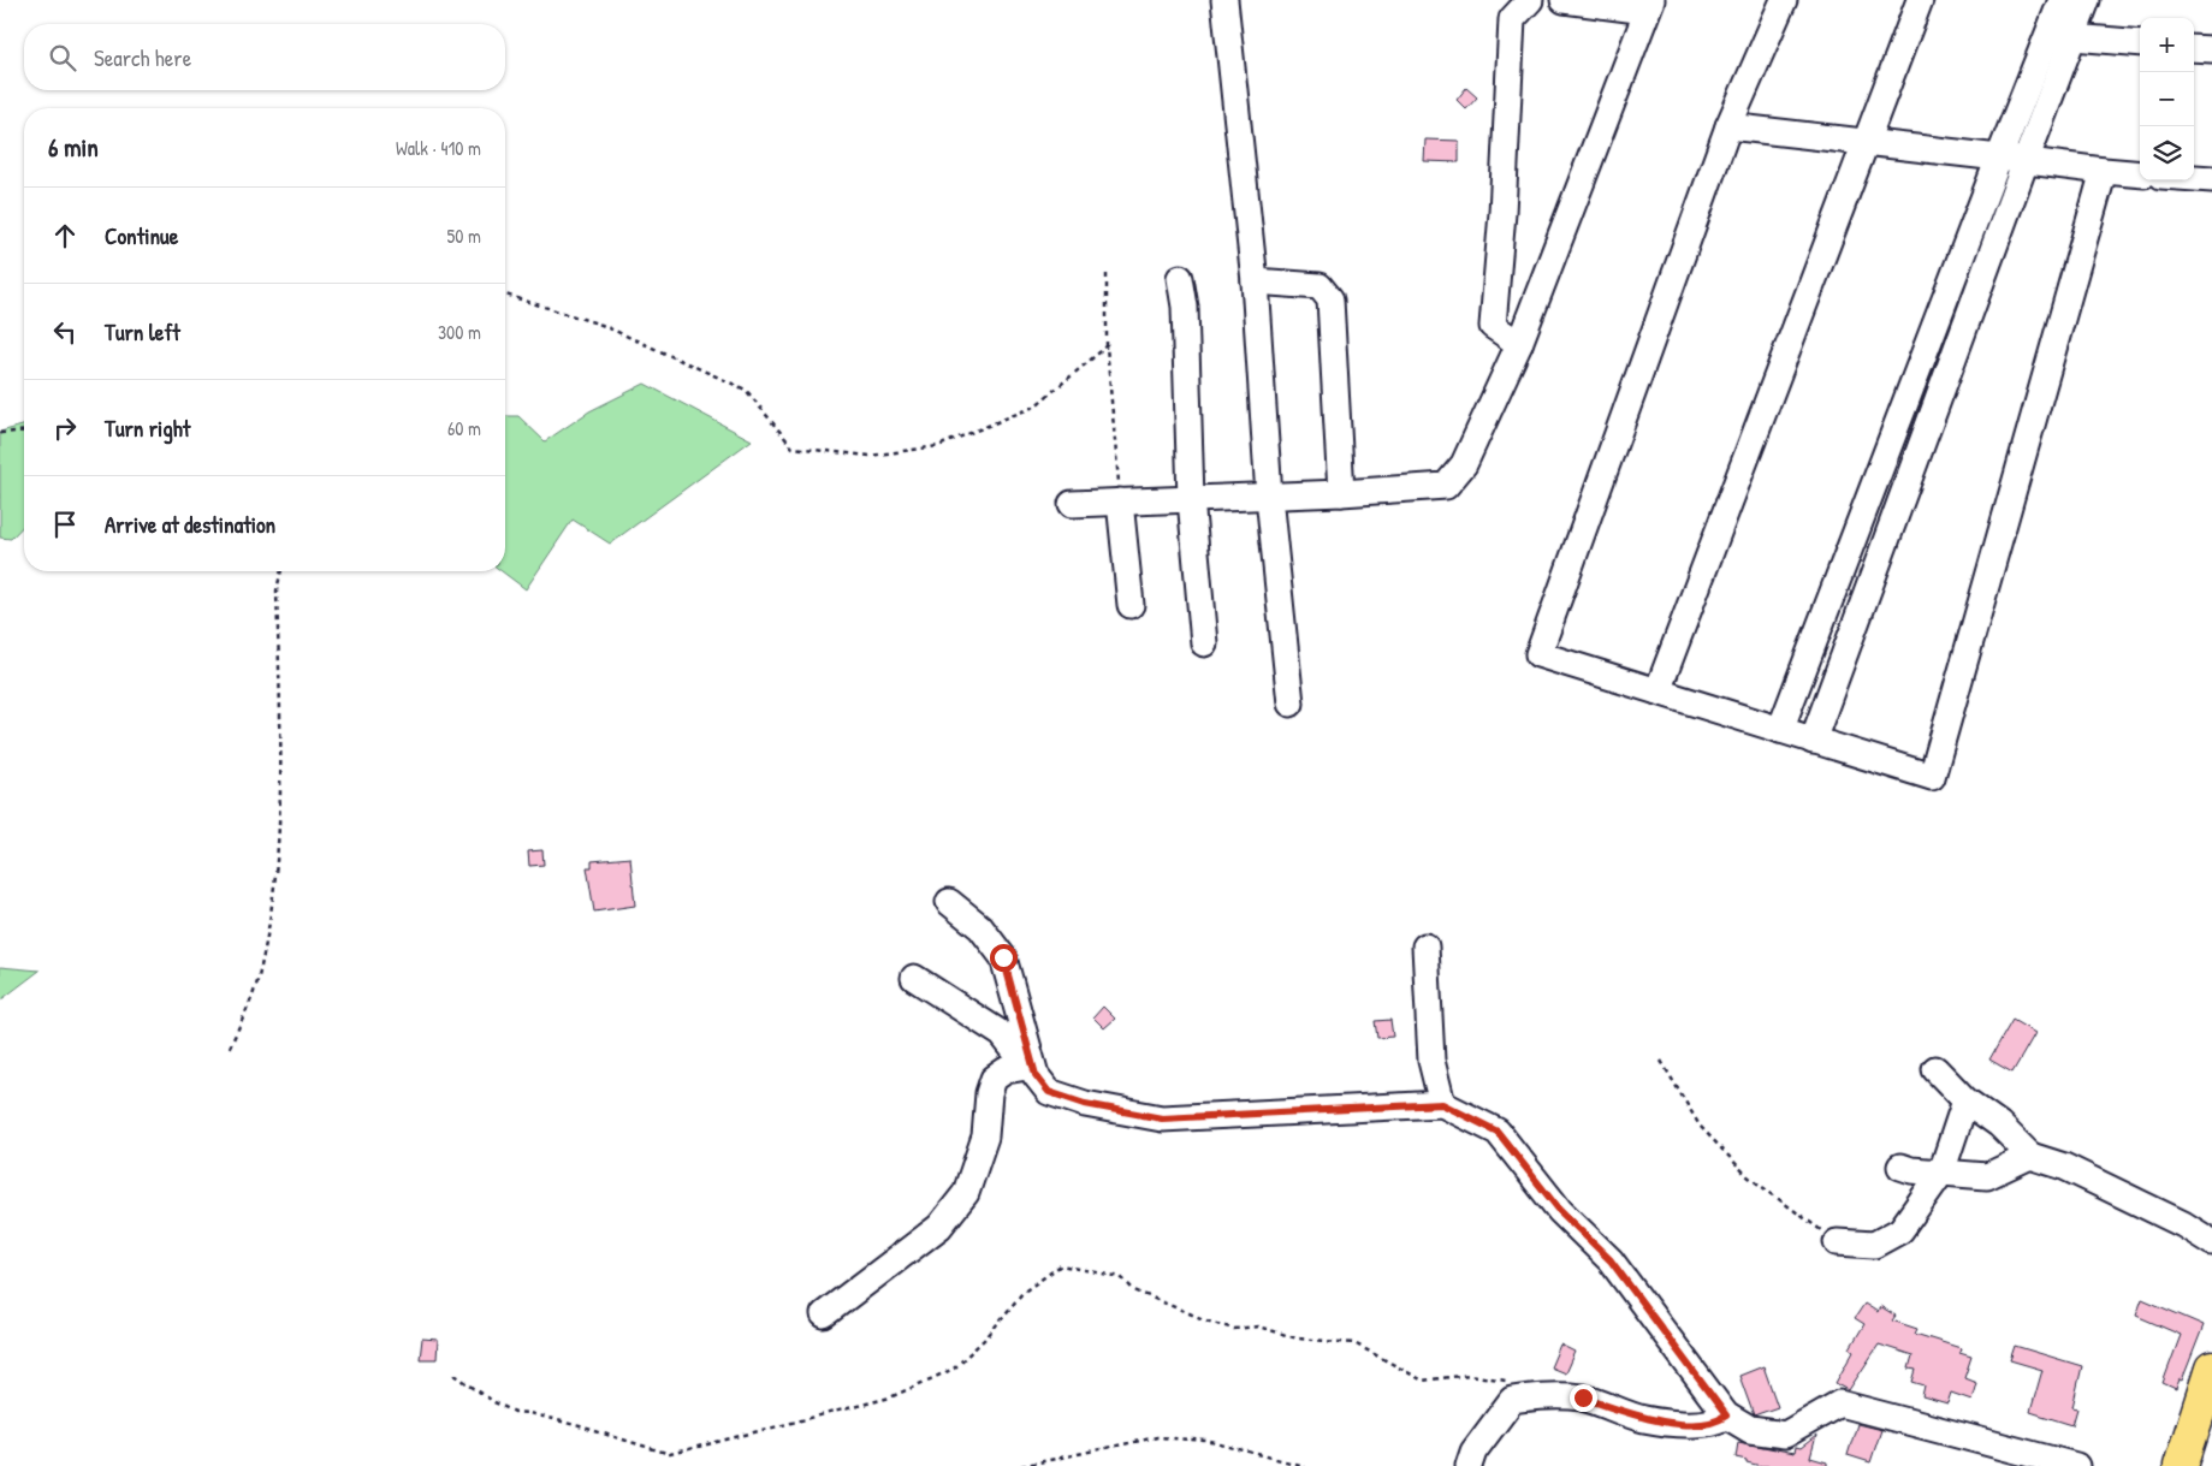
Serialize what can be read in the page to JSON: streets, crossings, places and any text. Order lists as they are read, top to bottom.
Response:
{
  "page": {
    "map_buttons": ["+", "−"],
    "search": "Search here",
    "heading": ["6 min", "Walk · 410 m"],
    "list": [
      ["Continue", "50 m"],
      ["Turn left", "300 m"],
      ["Turn right", "60 m"],
      "Arrive at destination"
    ]
  }
}
